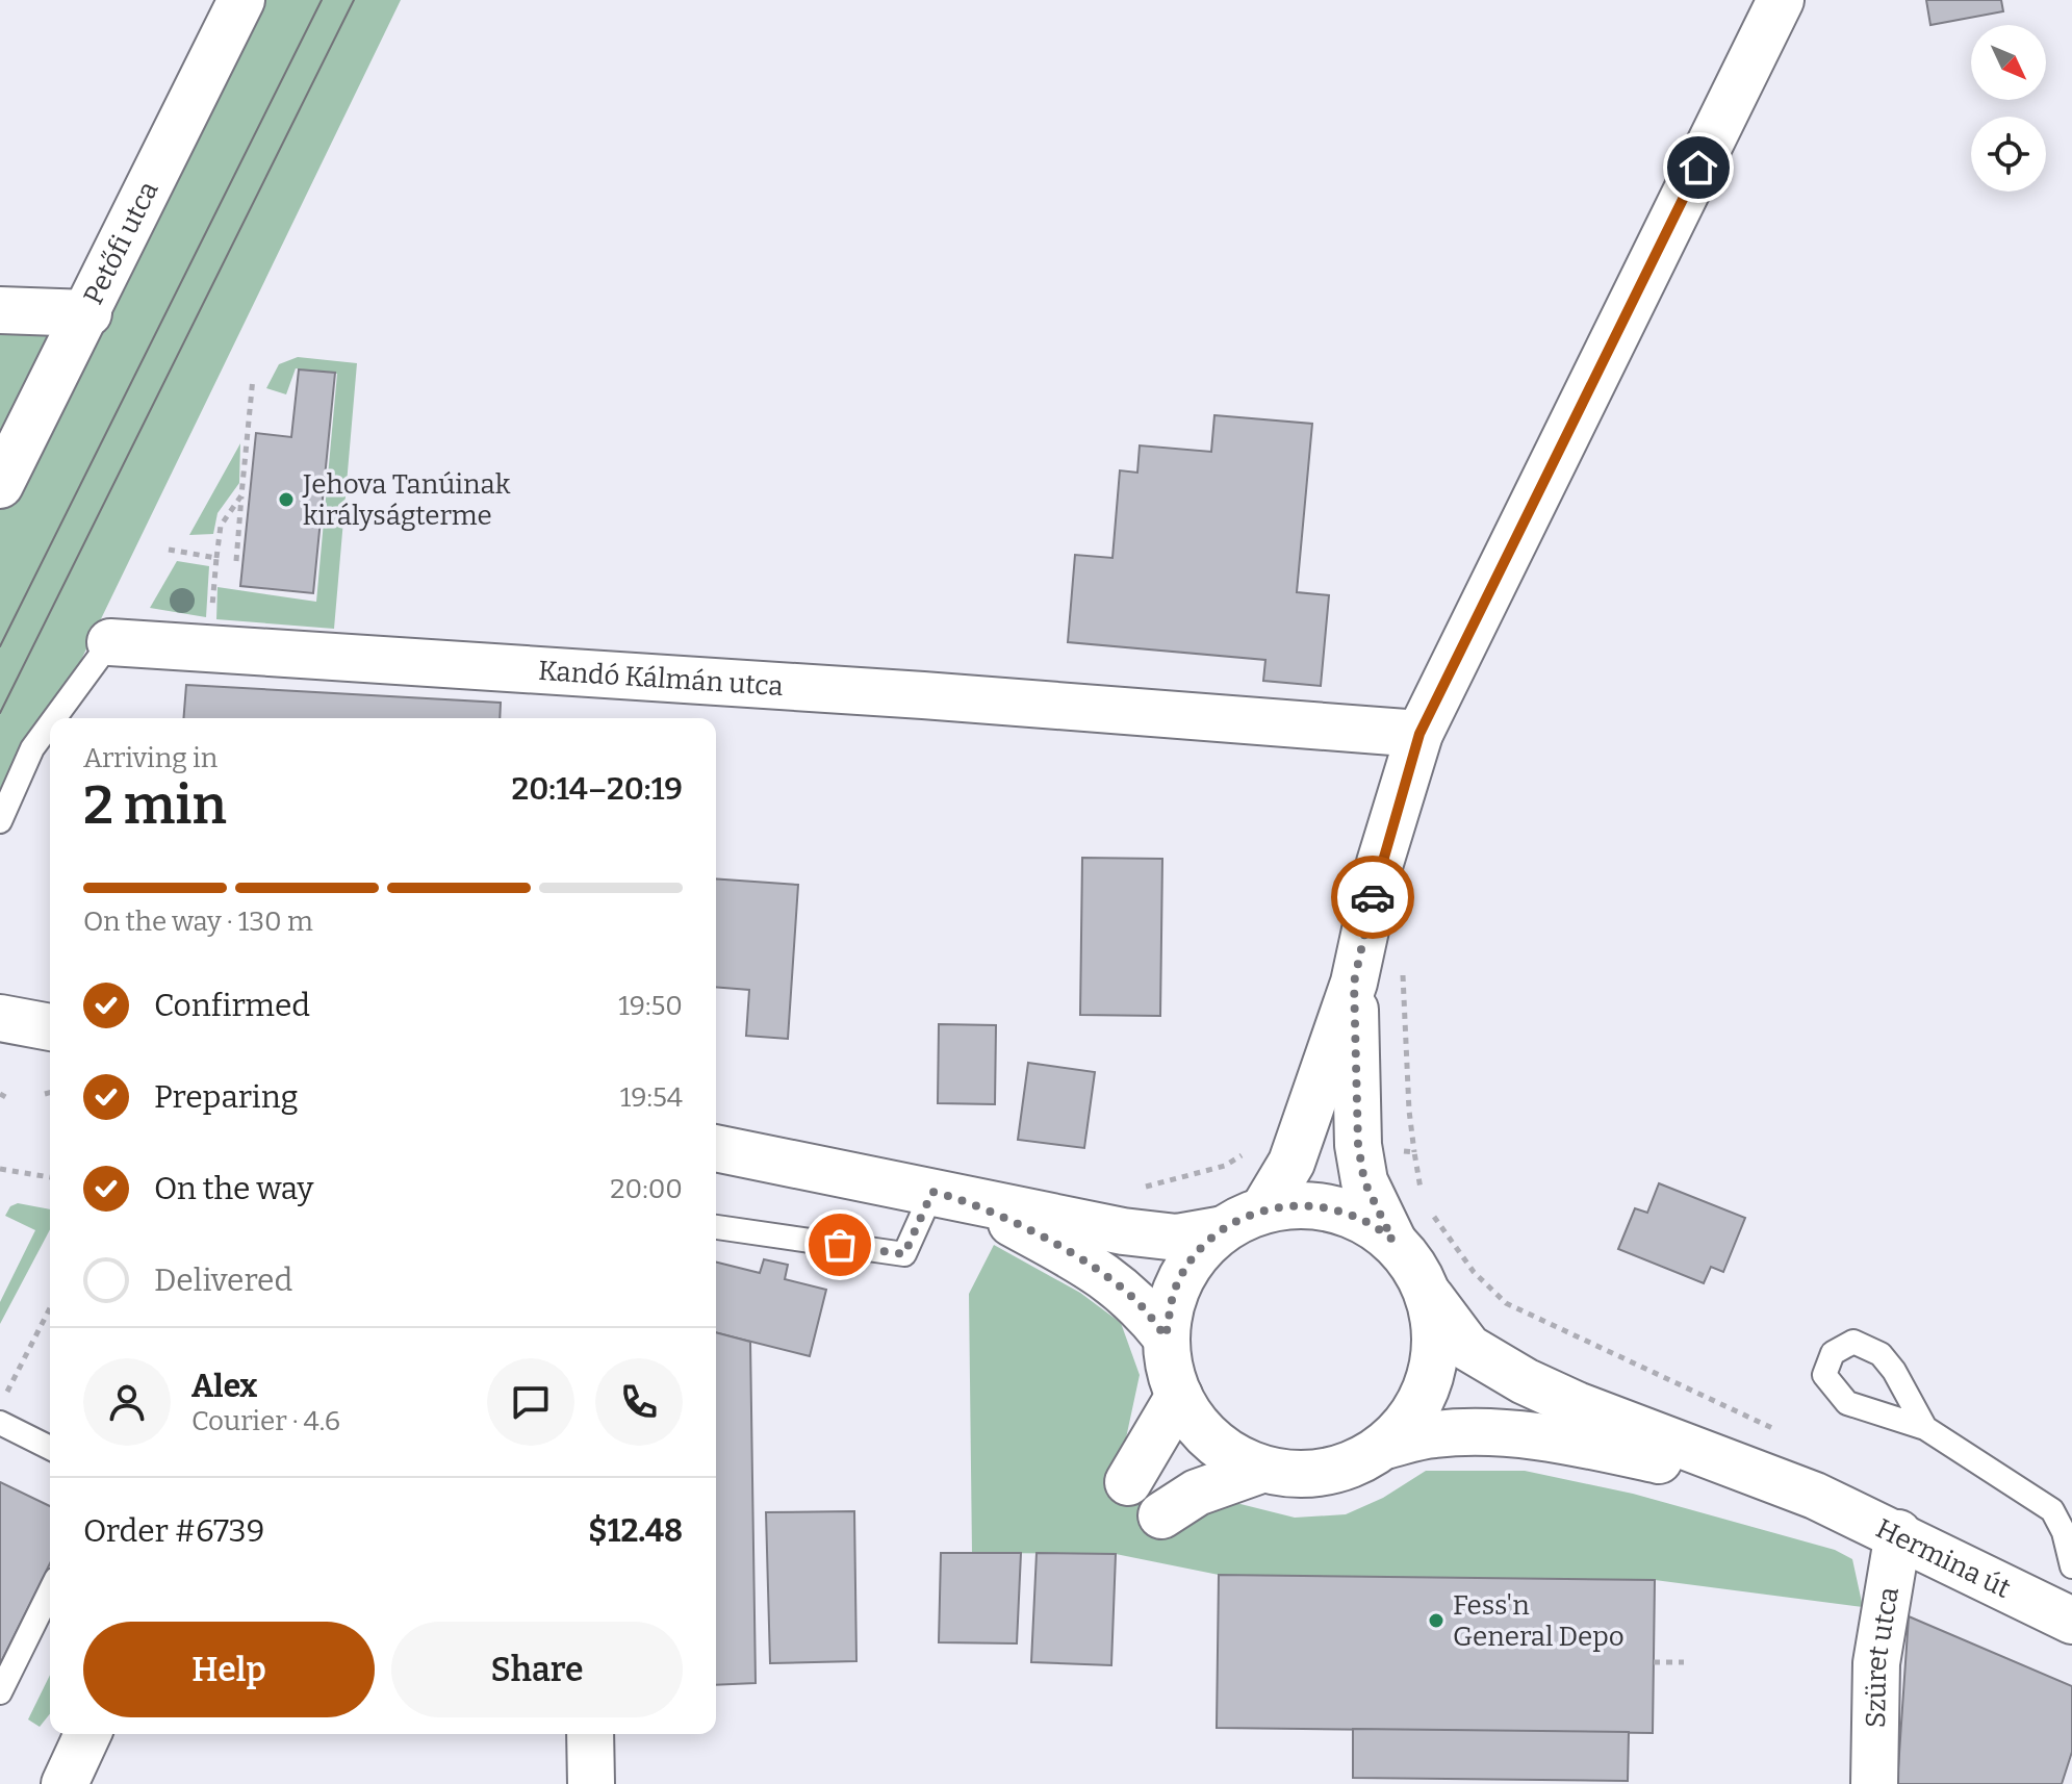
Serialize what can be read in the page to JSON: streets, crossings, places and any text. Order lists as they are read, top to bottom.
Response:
{
  "streets": {
    "main road": [
      "Petőfi utca",
      "Kandó Kálmán utca",
      "Hermina út",
      "Szüret utca"
    ]
  },
  "crossings": [
    ["Hermina út", "Szüret utca"]
  ],
  "places": ["Jehova Tanúinak királyságterme", "Fess'n General Depo"],
  "north": "bottom right",
  "page": {
    "heading": ["2 min", "Arriving in", "20:14–20:19"],
    "panel": [
      "Alex",
      "Courier · 4.6",
      "Order #6739",
      "$12.48"
    ],
    "bar": "On the way · 130 m",
    "list": [
      ["Confirmed", "19:50"],
      ["Preparing", "19:54"],
      ["On the way", "20:00"],
      "Delivered"
    ],
    "buttons": ["Help", "Share"]
  }
}
